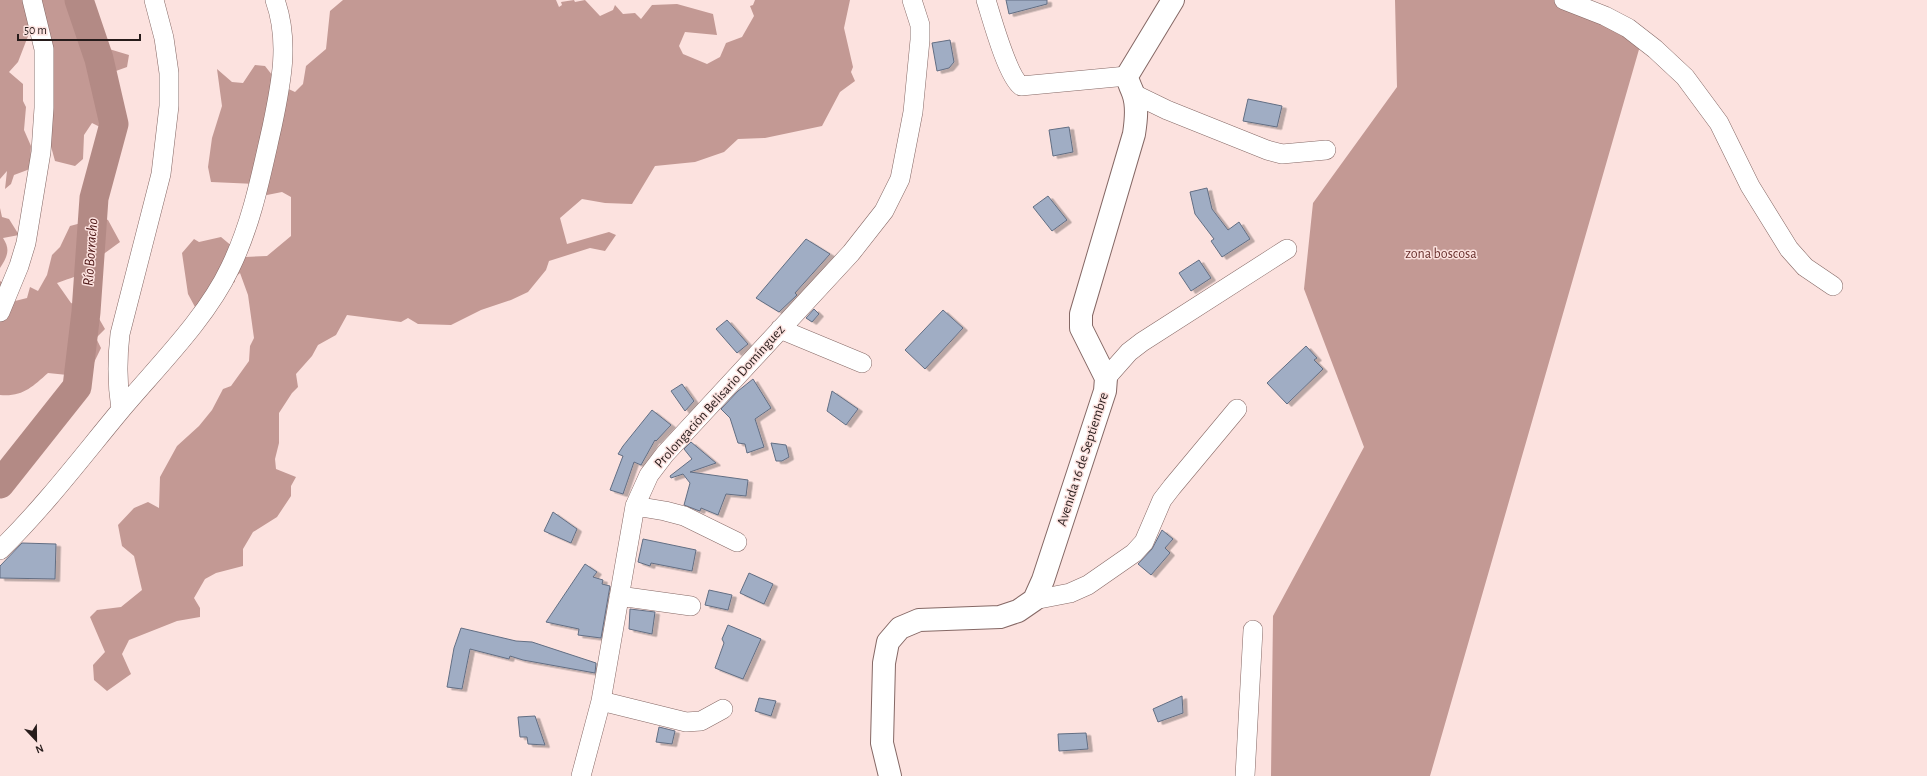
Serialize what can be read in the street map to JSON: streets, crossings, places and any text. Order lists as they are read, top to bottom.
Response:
{
  "streets": {
    "street": ["Prolongación Belisario Domínguez", "Avenida 16 de Septiembre"]
  },
  "water": ["Río Borracho"],
  "parks": ["zona boscosa"],
  "scale_bar": "50 m",
  "north": "bottom"
}
